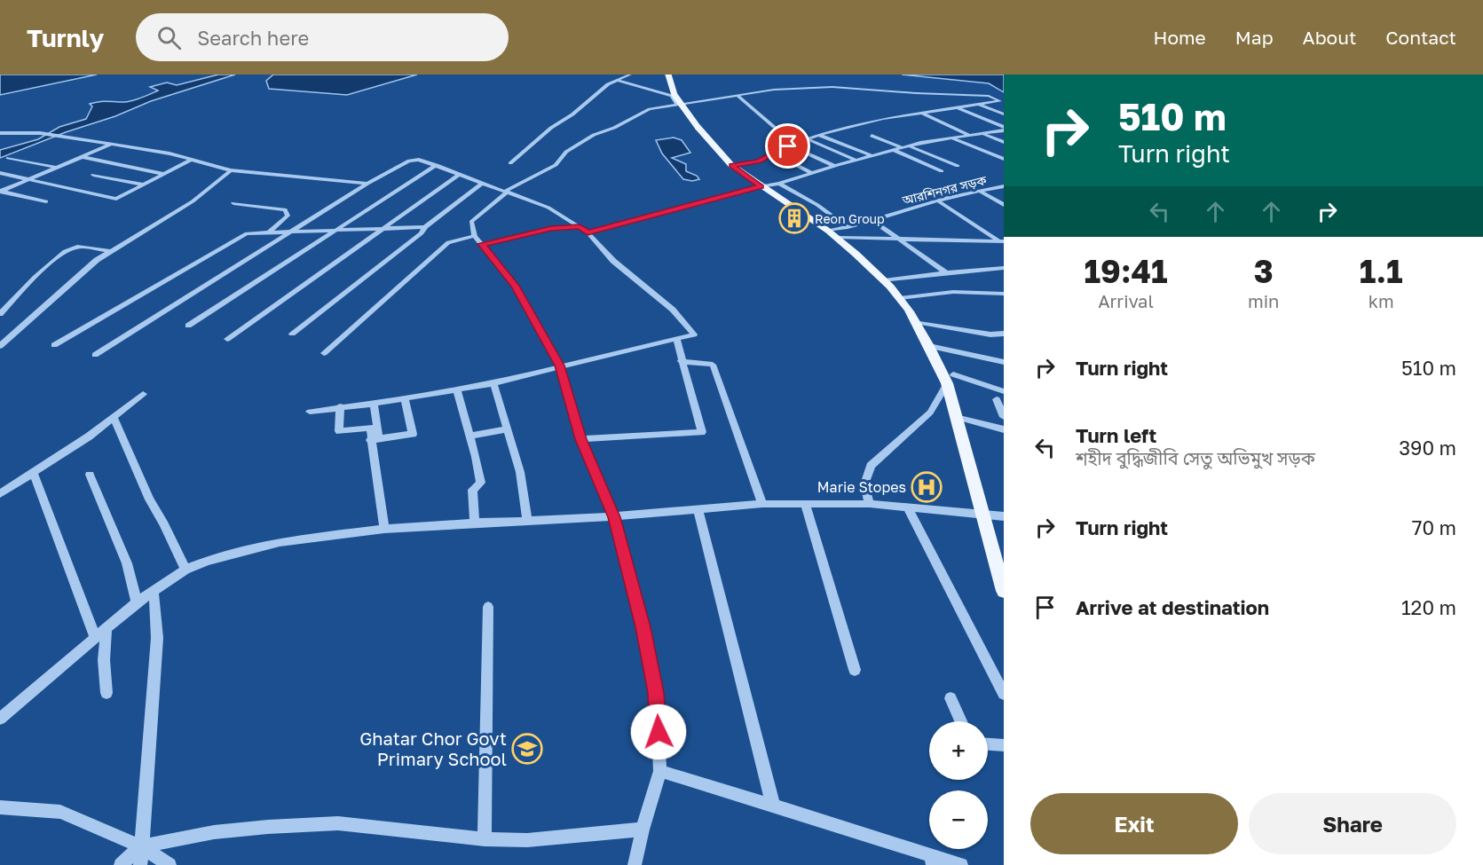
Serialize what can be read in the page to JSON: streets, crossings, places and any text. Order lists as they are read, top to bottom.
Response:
{
  "streets": {
    "street": ["আরশিনগর সড়ক"]
  },
  "places": {
    "building": ["Reon Group"],
    "hospital": ["Marie Stopes"],
    "school or university": ["Ghatar Chor Govt Primary School"]
  },
  "page": {
    "header": "Turnly",
    "search": "Search here",
    "nav": [
      "Home",
      "Map",
      "About",
      "Contact"
    ],
    "turn": ["510 m", "Turn right"],
    "eta": [
      "19:41",
      "Arrival",
      "3",
      "min",
      "1.1",
      "km"
    ],
    "list": [
      {
        "name": "Turn right",
        "value": "510 m"
      },
      {
        "name": "Turn left",
        "note": "শহীদ বুদ্ধিজীবি সেতু অভিমুখ সড়ক",
        "value": "390 m"
      },
      {
        "name": "Turn right",
        "value": "70 m"
      },
      {
        "name": "Arrive at destination",
        "value": "120 m"
      }
    ],
    "map_buttons": ["+", "−"],
    "buttons": ["Exit", "Share"]
  }
}
